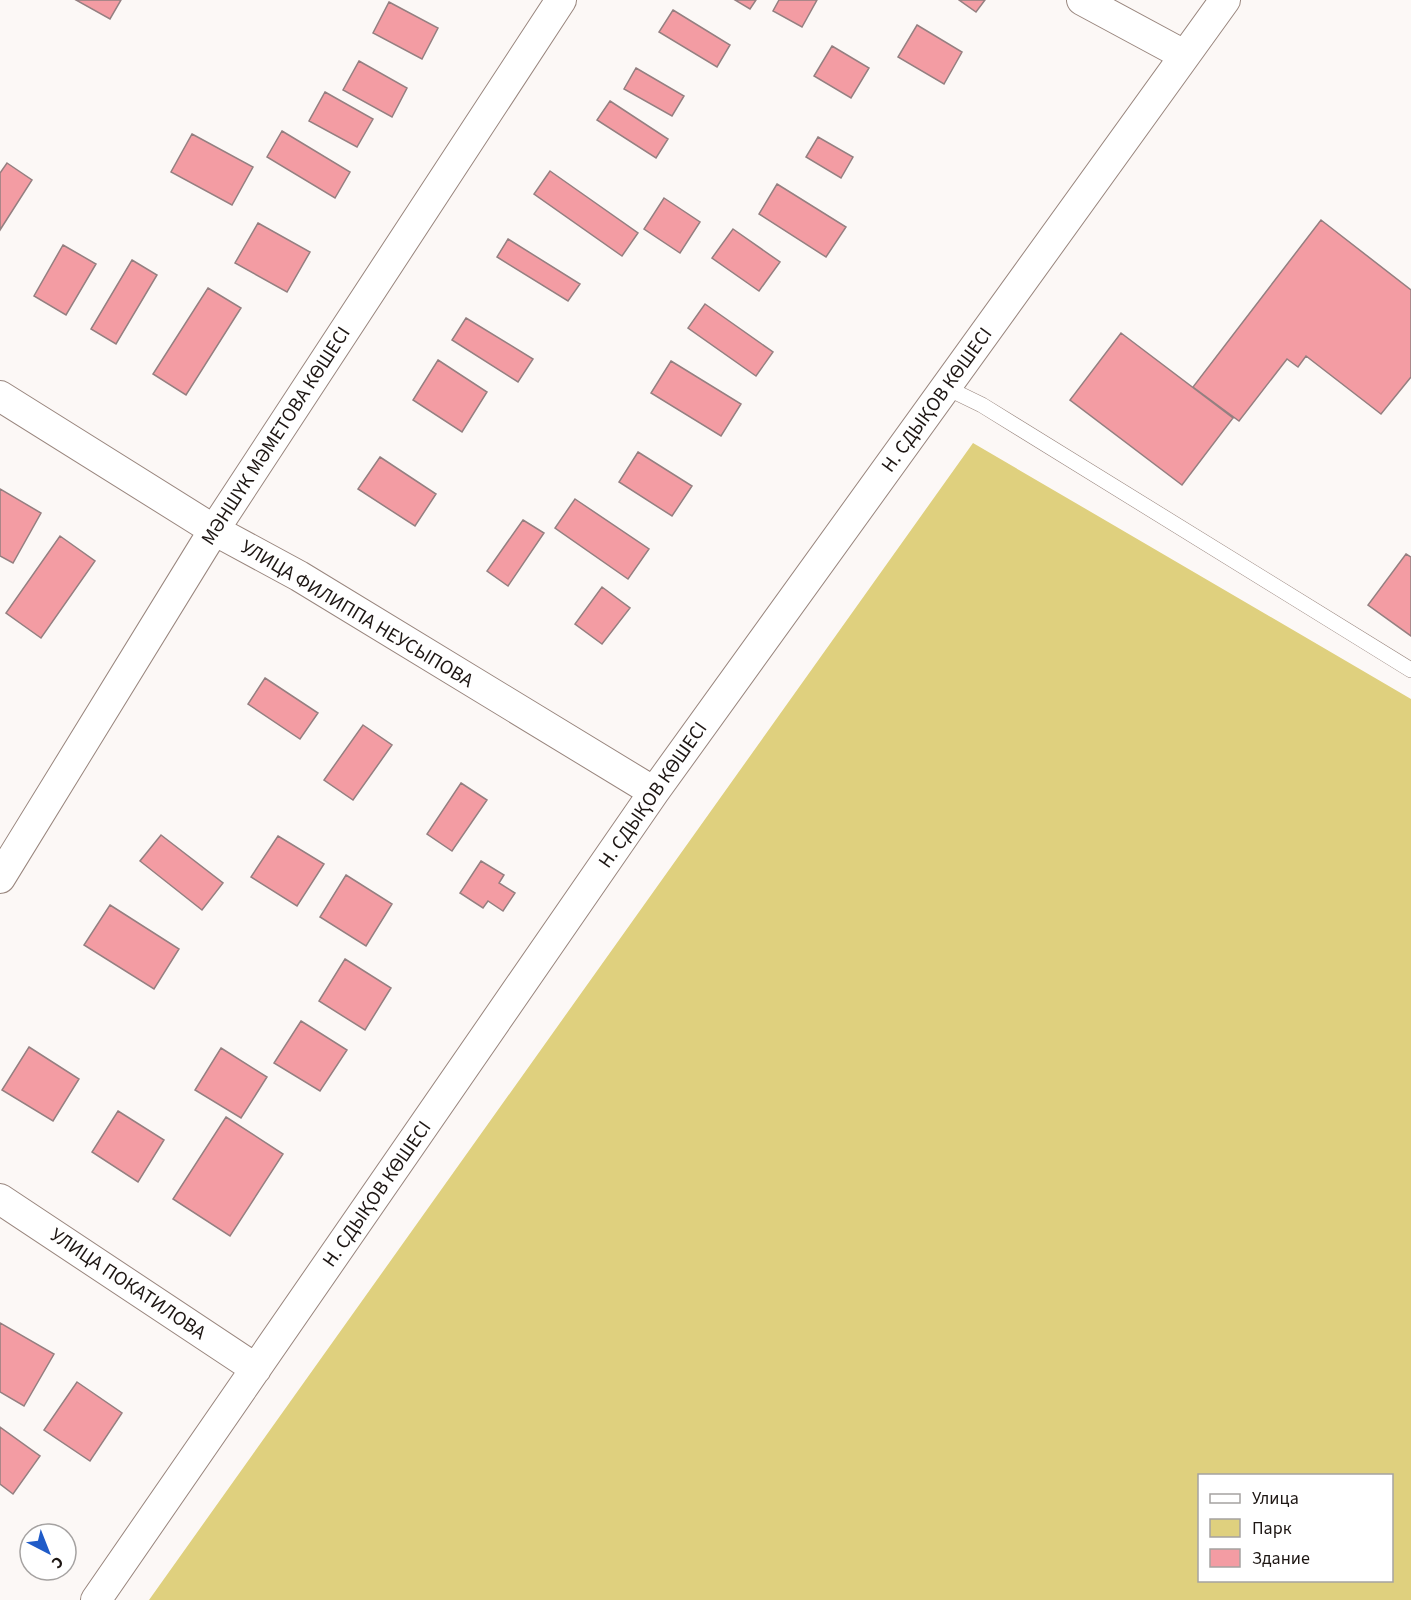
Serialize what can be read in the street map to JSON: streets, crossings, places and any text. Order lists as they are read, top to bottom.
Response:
{
  "streets": {
    "street": [
      "Н. СДЫҚОВ КӨШЕСІ",
      "МӘНШҮК МӘМЕТОВА КӨШЕСІ",
      "УЛИЦА ФИЛИППА НЕУСЫПОВА",
      "УЛИЦА ПОКАТИЛОВА"
    ]
  },
  "crossings": [
    ["Н. СДЫҚОВ КӨШЕСІ", "УЛИЦА ФИЛИППА НЕУСЫПОВА"],
    ["Н. СДЫҚОВ КӨШЕСІ", "УЛИЦА ПОКАТИЛОВА"],
    ["МӘНШҮК МӘМЕТОВА КӨШЕСІ", "УЛИЦА ФИЛИППА НЕУСЫПОВА"]
  ],
  "legend": ["Улица", "Парк", "Здание"],
  "north": "bottom right"
}
